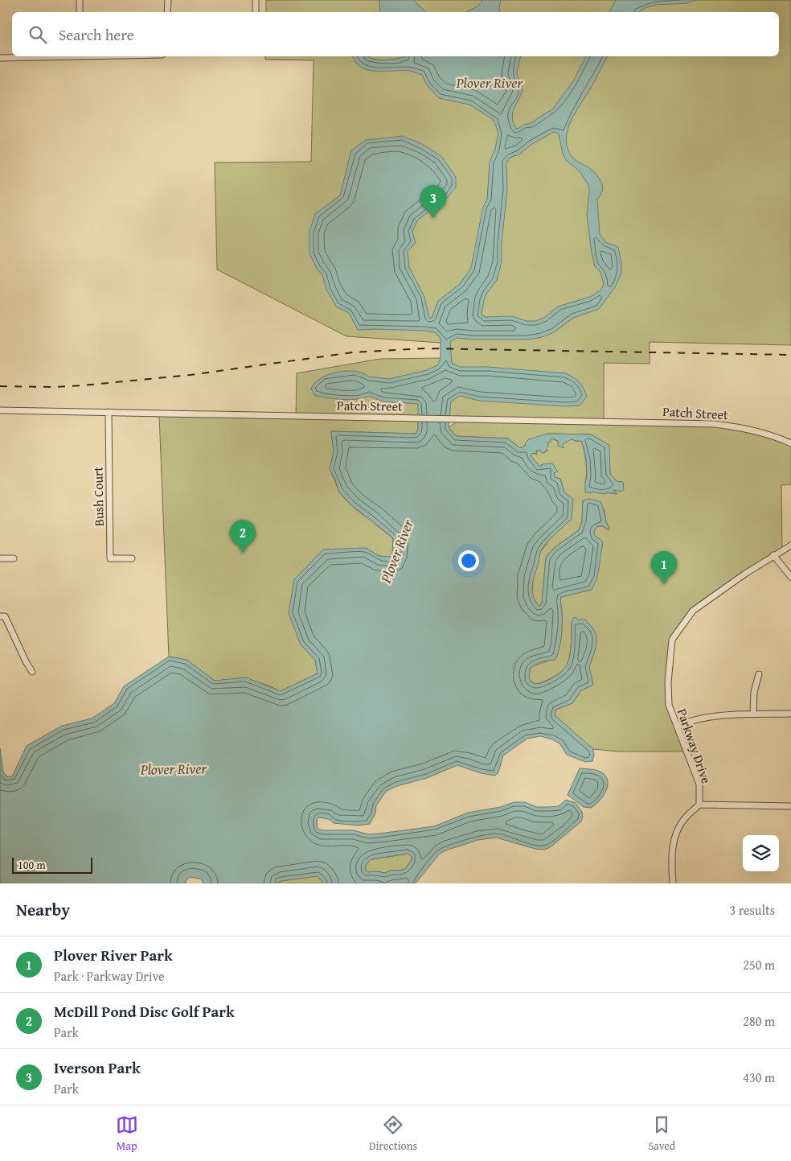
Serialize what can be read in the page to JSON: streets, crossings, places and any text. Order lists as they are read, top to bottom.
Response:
{
  "streets": {
    "street": ["Patch Street", "Bush Court", "Parkway Drive"]
  },
  "crossings": [
    ["Patch Street", "Bush Court"]
  ],
  "water": ["Plover River"],
  "scale_bar": "100 m",
  "page": {
    "search": "Search here",
    "pins": ["3", "2", "1"],
    "scale": "100 m",
    "heading": ["Nearby", "3 results"],
    "list": [
      {
        "mark": "1",
        "name": "Plover River Park",
        "note": "Park · Parkway Drive",
        "value": "250 m"
      },
      {
        "mark": "2",
        "name": "McDill Pond Disc Golf Park",
        "note": "Park",
        "value": "280 m"
      },
      {
        "mark": "3",
        "name": "Iverson Park",
        "note": "Park",
        "value": "430 m"
      }
    ],
    "nav": ["Map", "Directions", "Saved"]
  }
}
